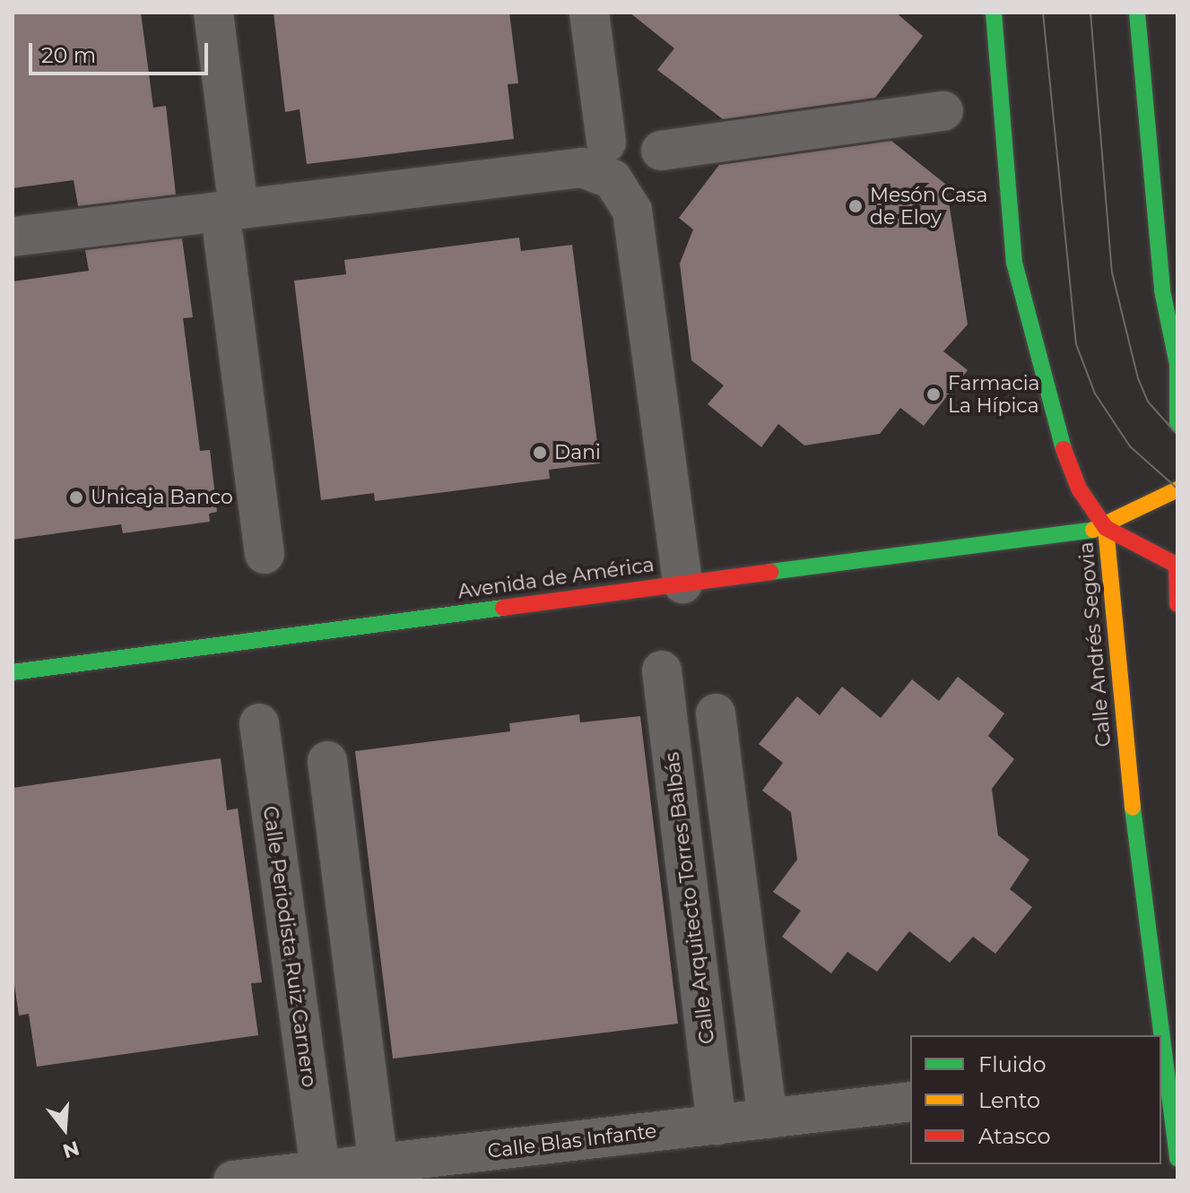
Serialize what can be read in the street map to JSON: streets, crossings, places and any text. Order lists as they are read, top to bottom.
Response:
{
  "streets": {
    "main road": ["Avenida de América", "Calle Andrés Segovia"],
    "street": ["Calle Arquitecto Torres Balbás", "Calle Periodista Ruiz Carnero", "Calle Blas Infante"]
  },
  "crossings": [
    ["Avenida de América", "Calle Andrés Segovia"],
    ["Calle Arquitecto Torres Balbás", "Calle Blas Infante"],
    ["Calle Periodista Ruiz Carnero", "Calle Blas Infante"]
  ],
  "places": [
    "Mesón Casa de Eloy",
    "Farmacia La Hípica",
    "Dani",
    "Unicaja Banco"
  ],
  "legend": ["Fluido", "Lento", "Atasco"],
  "scale_bar": "20 m",
  "north": "bottom"
}
